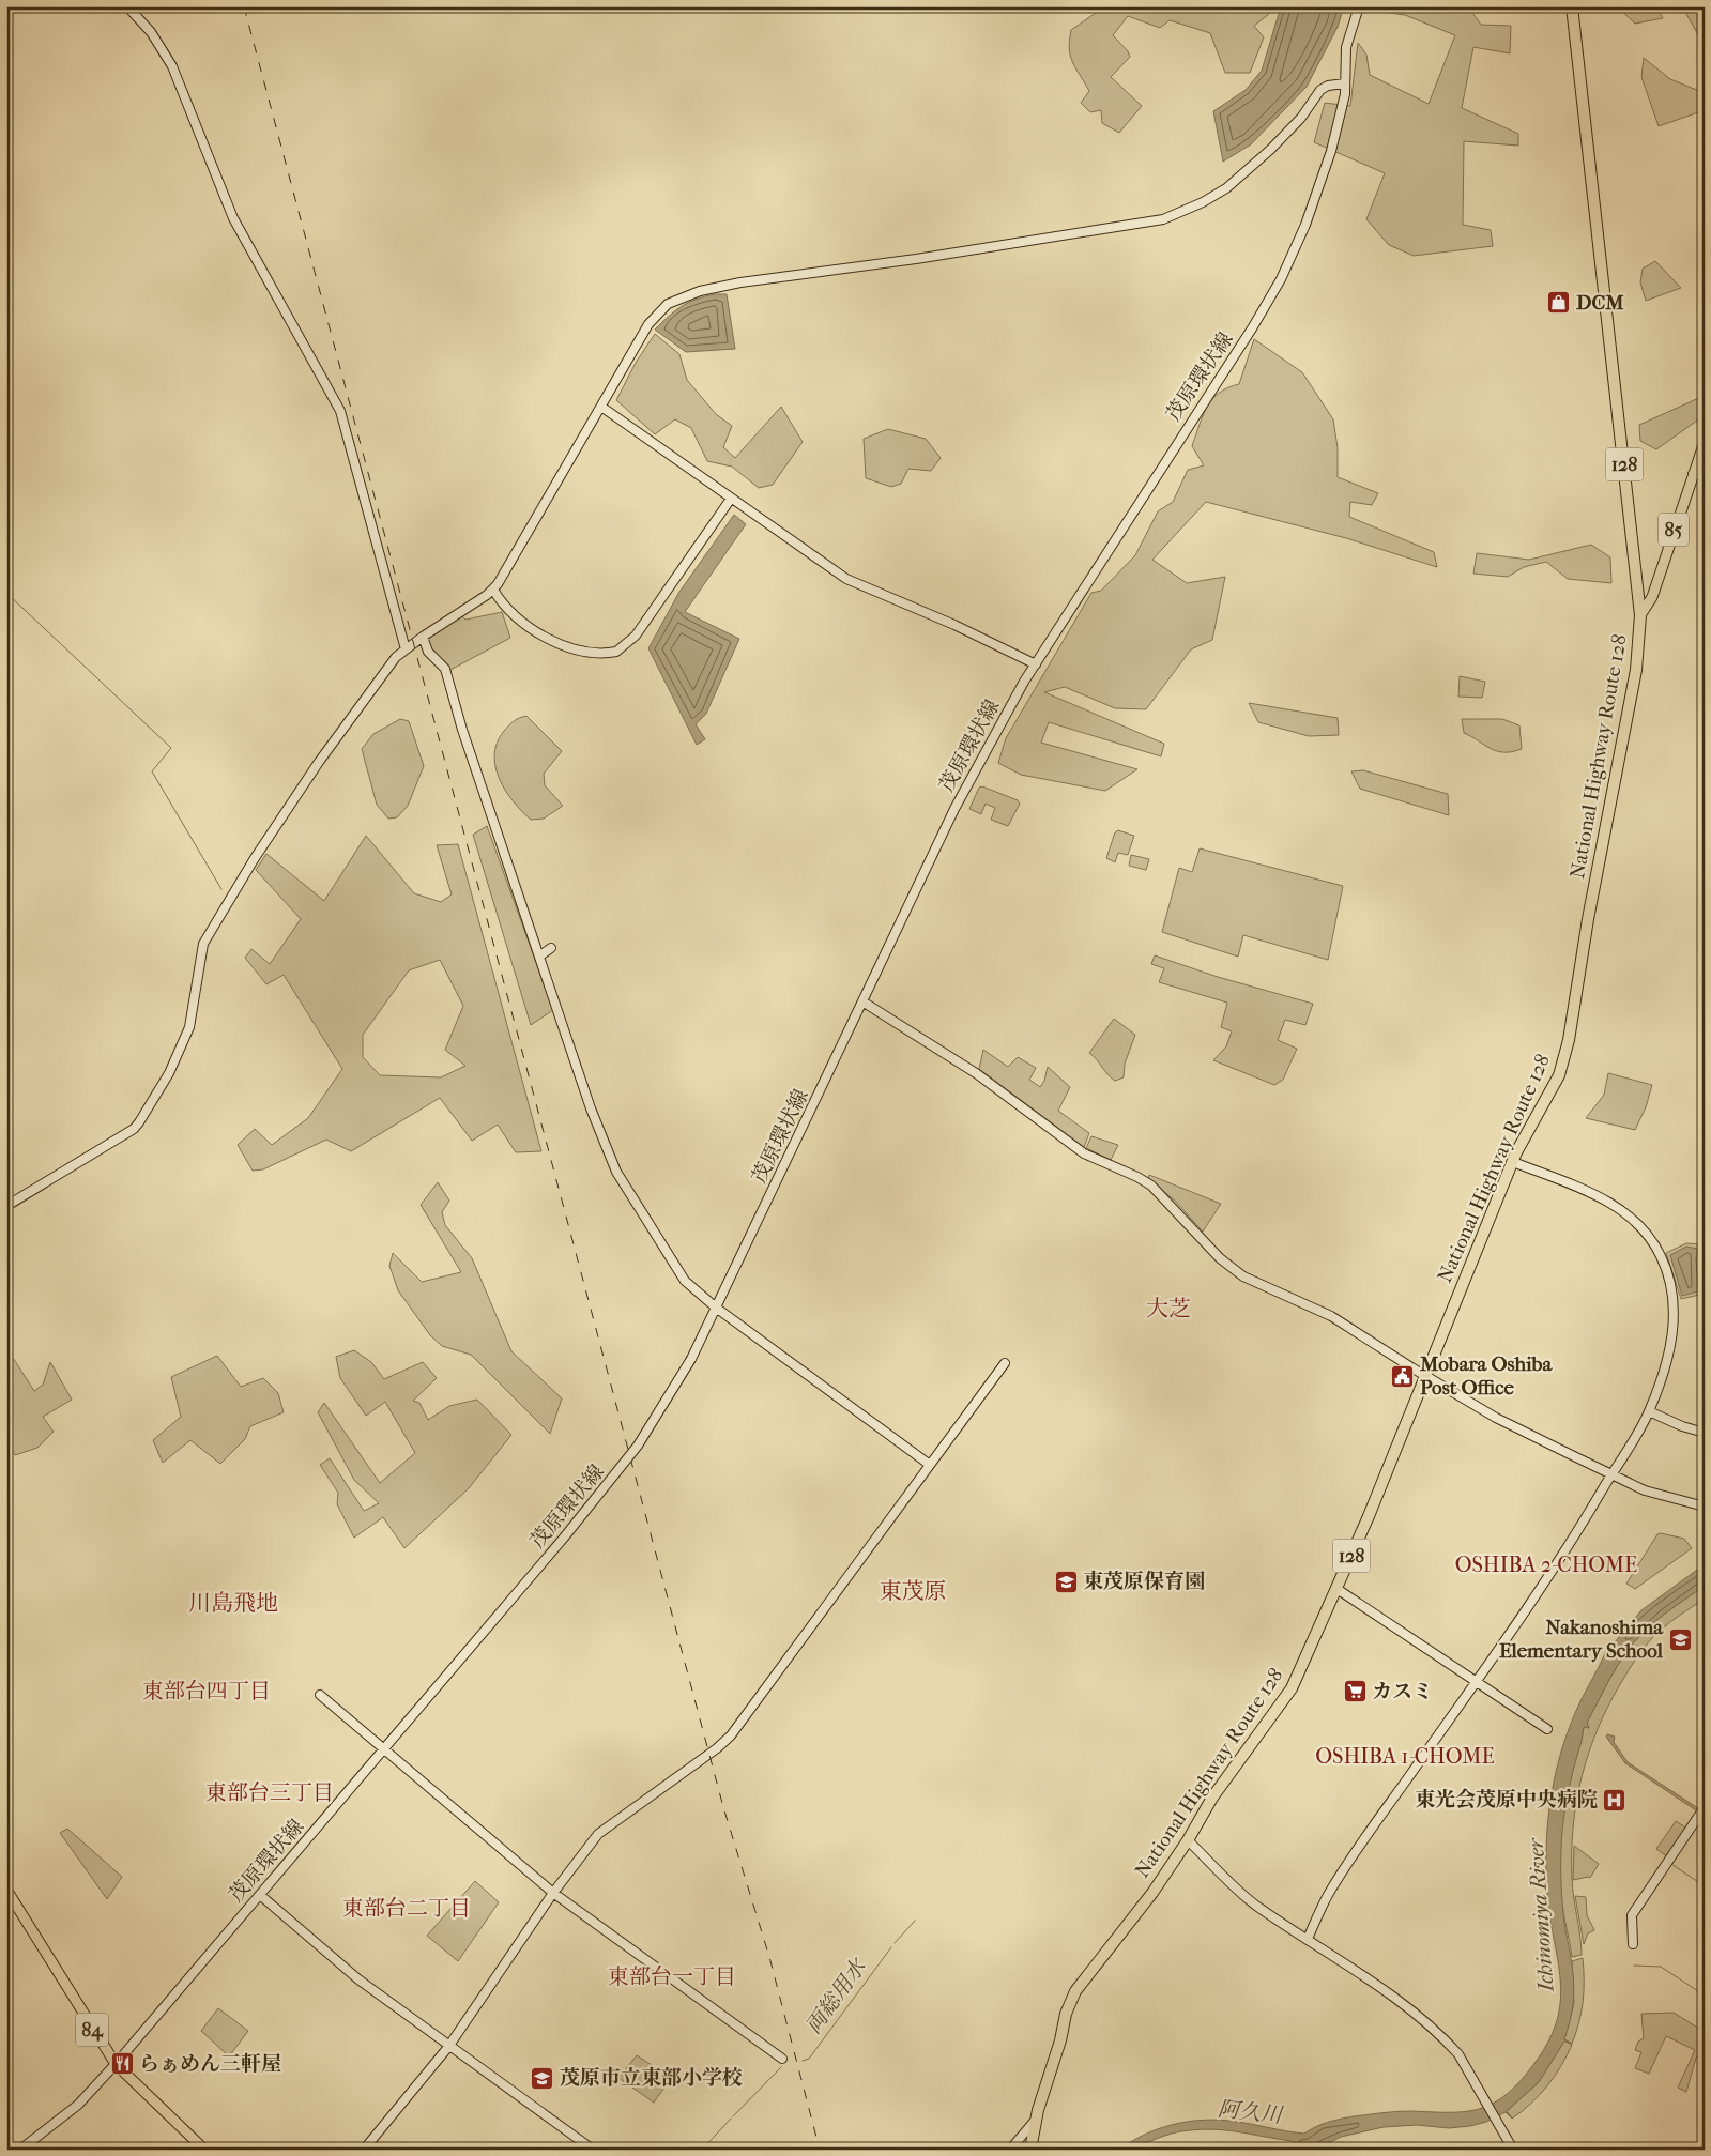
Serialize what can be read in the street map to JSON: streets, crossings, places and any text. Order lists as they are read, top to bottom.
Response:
{
  "streets": {
    "highway": ["128", "National Highway Route 128"],
    "main road": ["85", "84"],
    "street": ["茂原環状線"]
  },
  "crossings": [
    ["茂原環状線", "84"],
    ["85", "National Highway Route 128"]
  ],
  "districts": [
    "大芝",
    "OSHIBA 2-CHOME",
    "東茂原",
    "川島飛地",
    "東部台四丁目",
    "OSHIBA 1-CHOME",
    "東部台三丁目",
    "東部台二丁目",
    "東部台一丁目"
  ],
  "water": ["Ichinomiya River", "両総用水", "阿久川"],
  "places": {
    "shop": ["DCM"],
    "public building": ["Mobara Oshiba Post Office"],
    "school or university": ["東茂原保育園", "Nakanoshima Elementary School", "茂原市立東部小学校"],
    "supermarket": ["カスミ"],
    "hospital": ["東光会茂原中央病院"],
    "restaurant": ["らぁめん三軒屋"]
  }
}
